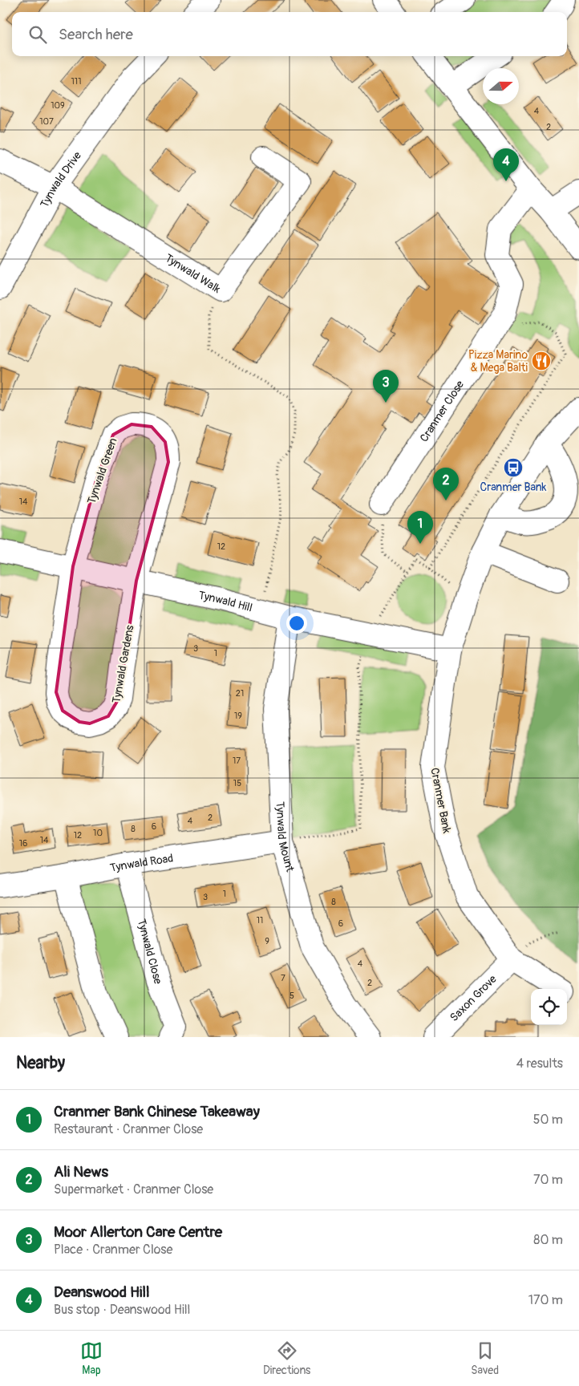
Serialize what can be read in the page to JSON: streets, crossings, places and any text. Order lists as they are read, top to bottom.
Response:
{
  "streets": {
    "street": [
      "Tynwald Drive",
      "Tynwald Walk",
      "Cranmer Close",
      "Tynwald Green",
      "Tynwald Hill",
      "Tynwald Gardens",
      "Cranmer Bank",
      "Tynwald Mount",
      "Tynwald Road",
      "Tynwald Close",
      "Saxon Grove"
    ]
  },
  "crossings": [
    ["Tynwald Drive", "Tynwald Walk"],
    ["Tynwald Green", "Tynwald Hill"],
    ["Tynwald Green", "Tynwald Gardens"],
    ["Tynwald Hill", "Tynwald Gardens"],
    ["Tynwald Hill", "Cranmer Bank"],
    ["Tynwald Hill", "Tynwald Mount"],
    ["Cranmer Bank", "Saxon Grove"],
    ["Tynwald Mount", "Tynwald Road"],
    ["Tynwald Road", "Tynwald Close"]
  ],
  "places": {
    "restaurant": ["Pizza Marino & Mega Balti"],
    "bus stop": ["Cranmer Bank"]
  },
  "house_numbers": [
    "111",
    "109",
    "4",
    "107",
    "2",
    "14",
    "12",
    "3",
    "1",
    "21",
    "19",
    "17",
    "15",
    "2",
    "4",
    "6",
    "8",
    "10",
    "12",
    "14",
    "16",
    "1",
    "3",
    "8",
    "11",
    "6",
    "9",
    "4",
    "7",
    "2",
    "5"
  ],
  "north": "right",
  "page": {
    "search": "Search here",
    "pins": [
      "4",
      "3",
      "2",
      "1"
    ],
    "heading": ["Nearby", "4 results"],
    "list": [
      {
        "mark": "1",
        "name": "Cranmer Bank Chinese Takeaway",
        "note": "Restaurant · Cranmer Close",
        "value": "50 m"
      },
      {
        "mark": "2",
        "name": "Ali News",
        "note": "Supermarket · Cranmer Close",
        "value": "70 m"
      },
      {
        "mark": "3",
        "name": "Moor Allerton Care Centre",
        "note": "Place · Cranmer Close",
        "value": "80 m"
      },
      {
        "mark": "4",
        "name": "Deanswood Hill",
        "note": "Bus stop · Deanswood Hill",
        "value": "170 m"
      }
    ],
    "nav": ["Map", "Directions", "Saved"]
  }
}
